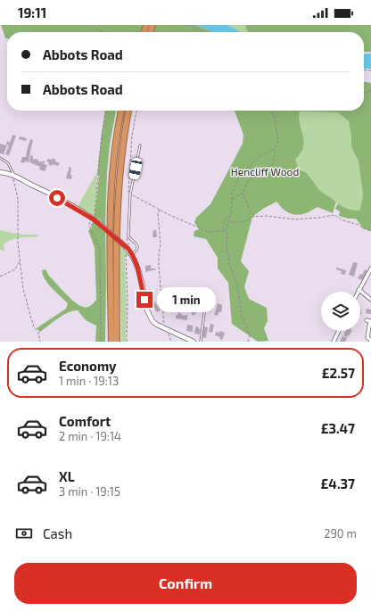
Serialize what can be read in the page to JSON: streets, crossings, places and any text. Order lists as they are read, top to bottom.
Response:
{
  "parks": ["Hencliff Wood"],
  "page": {
    "status": "19:11",
    "banner": ["Abbots Road", "Abbots Road"],
    "bubble": "1 min",
    "list": [
      {
        "name": "Economy",
        "note": "1 min · 19:13",
        "value": "£2.57"
      },
      {
        "name": "Comfort",
        "note": "2 min · 19:14",
        "value": "£3.47"
      },
      {
        "name": "XL",
        "note": "3 min · 19:15",
        "value": "£4.37"
      }
    ],
    "pay": ["Cash", "290 m"],
    "buttons": "Confirm"
  }
}
